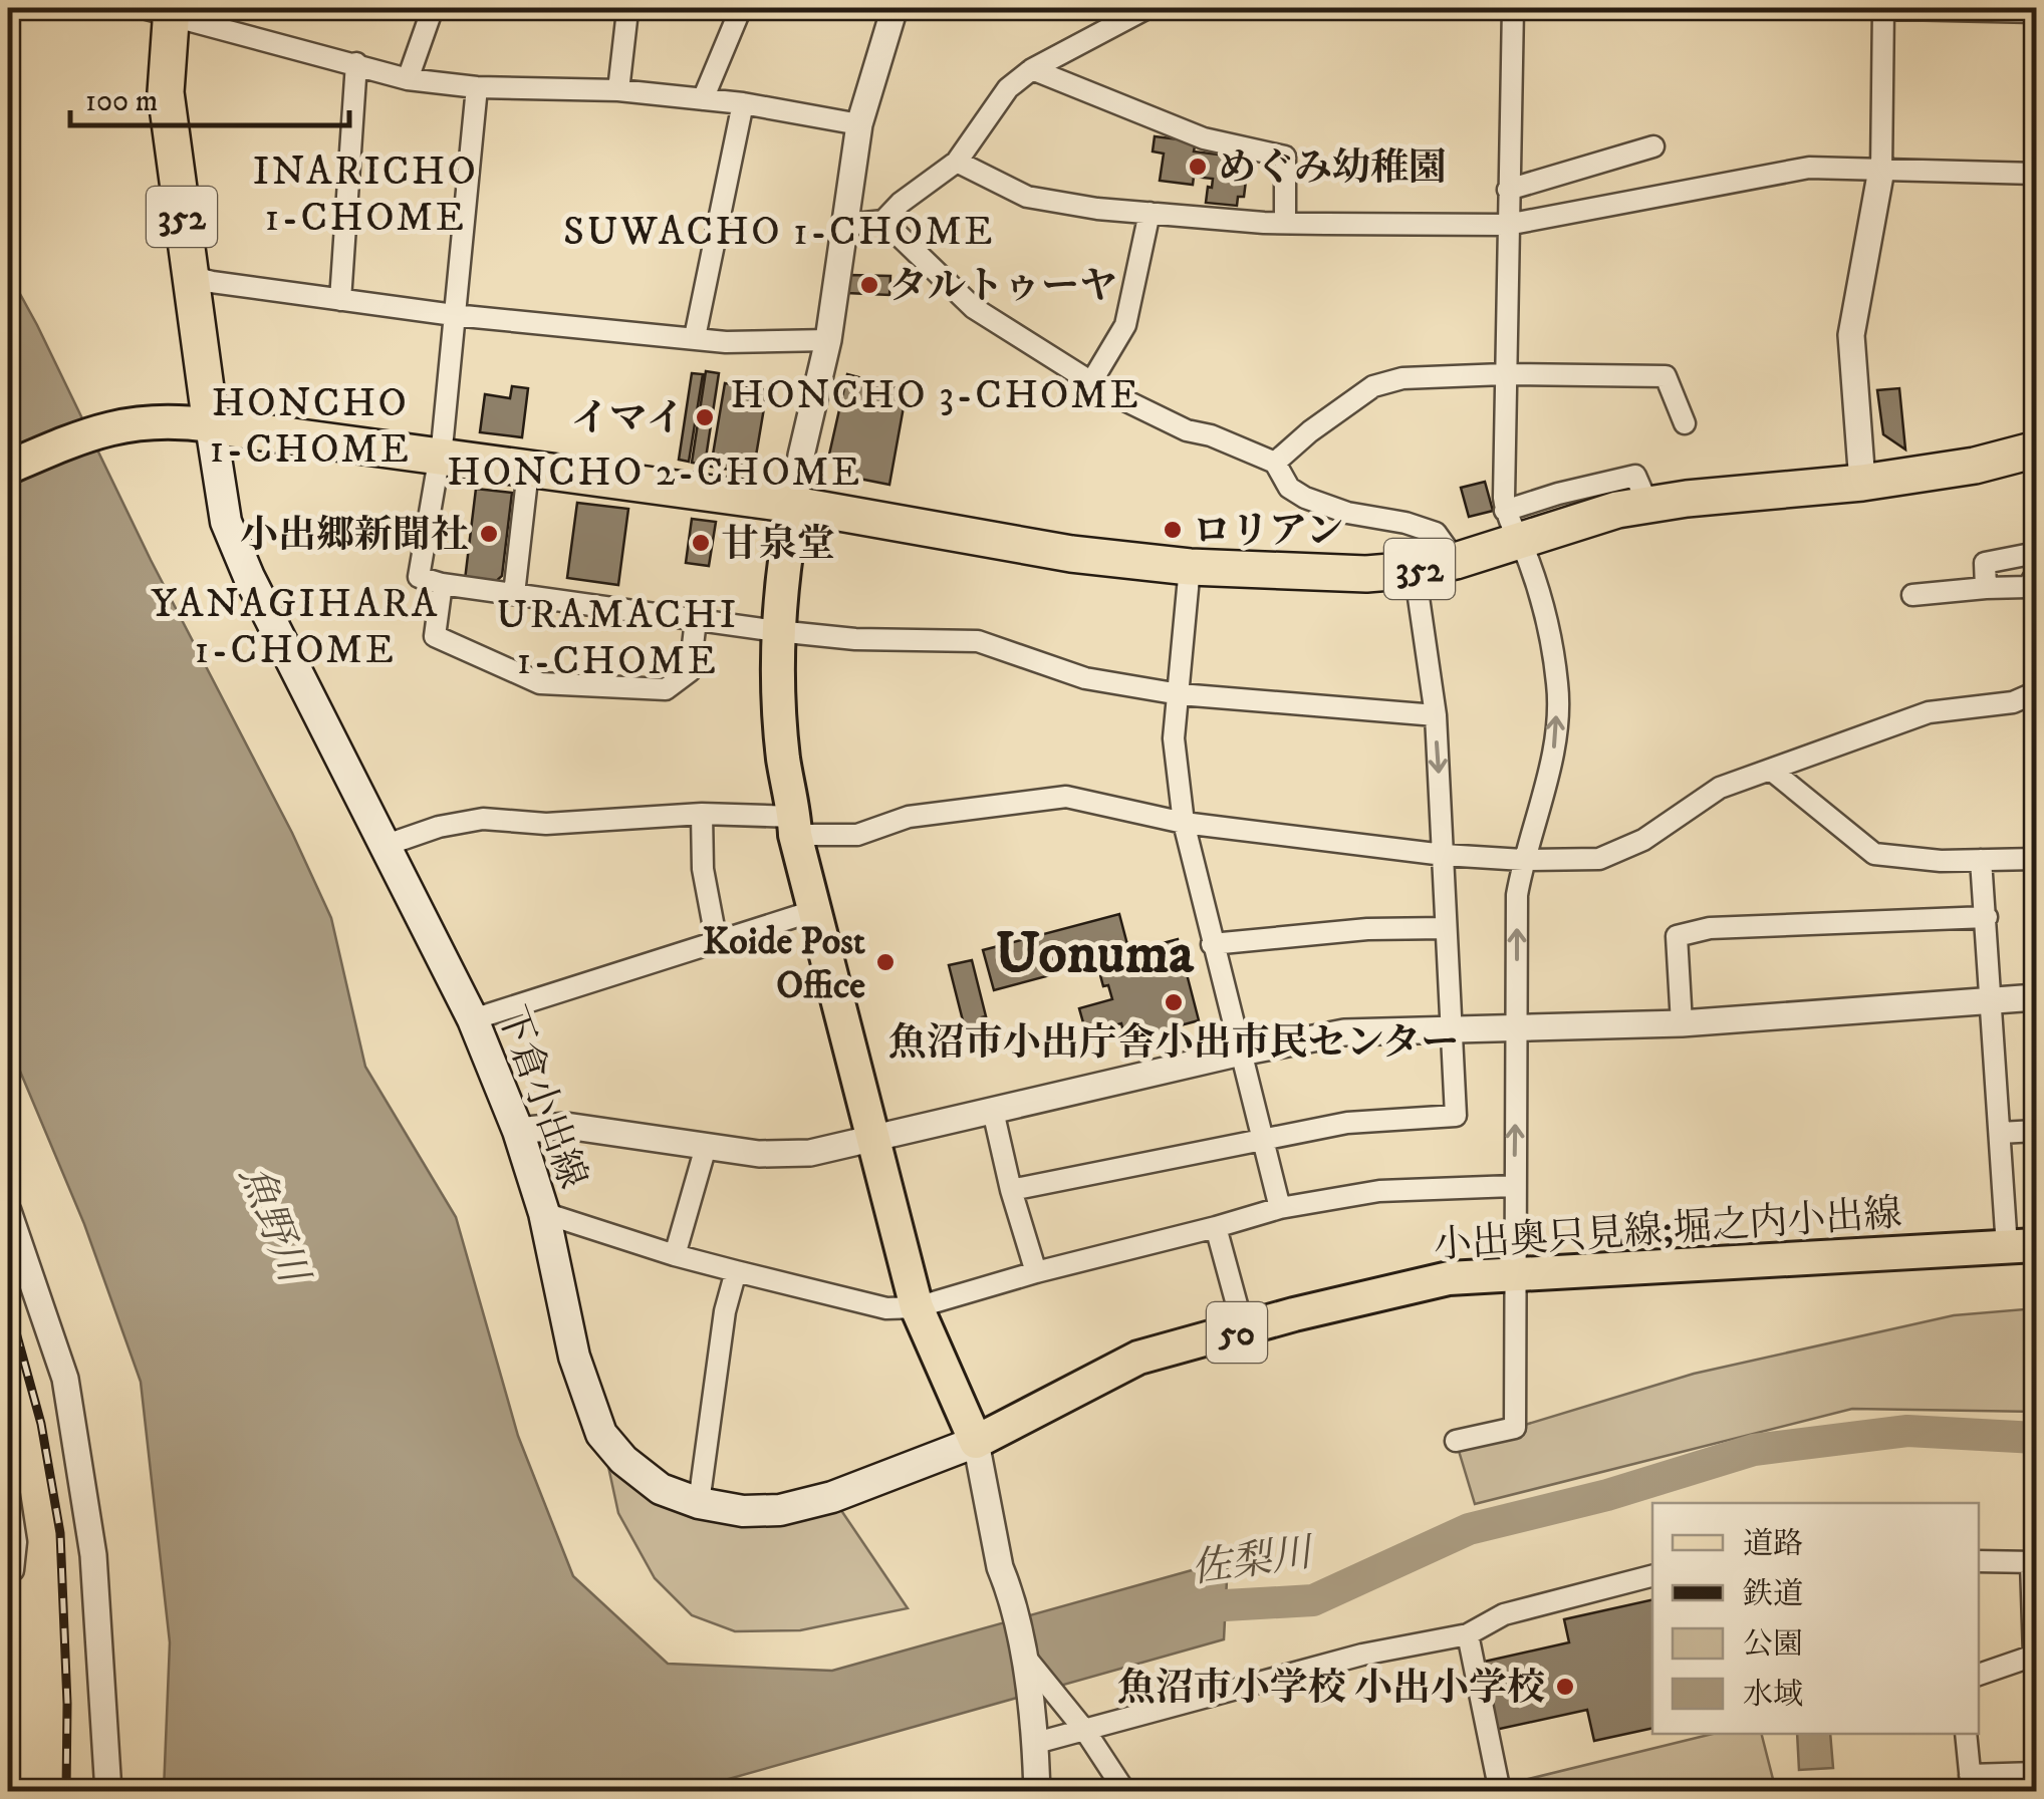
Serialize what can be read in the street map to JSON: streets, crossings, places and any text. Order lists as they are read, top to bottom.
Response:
{
  "streets": {
    "highway": ["352"],
    "main road": ["下倉小出線", "小出奥只見線;堀之内小出線", "50"]
  },
  "crossings": [
    ["352", "下倉小出線"],
    ["下倉小出線", "小出奥只見線;堀之内小出線"]
  ],
  "districts": [
    "INARICHO 1-CHOME",
    "SUWACHO 1-CHOME",
    "HONCHO 3-CHOME",
    "HONCHO 1-CHOME",
    "HONCHO 2-CHOME",
    "YANAGIHARA 1-CHOME",
    "URAMACHI 1-CHOME",
    "Uonuma"
  ],
  "water": ["魚野川", "佐梨川"],
  "places": [
    "めぐみ幼稚園",
    "タルトゥーヤ",
    "イマイ",
    "ロリアン",
    "小出郷新聞社",
    "甘泉堂",
    "Koide Post Office",
    "魚沼市小出庁舎小出市民センター",
    "魚沼市小学校 小出小学校"
  ],
  "legend": [
    "道路",
    "鉄道",
    "公園",
    "水域"
  ],
  "scale_bar": "100 m"
}
